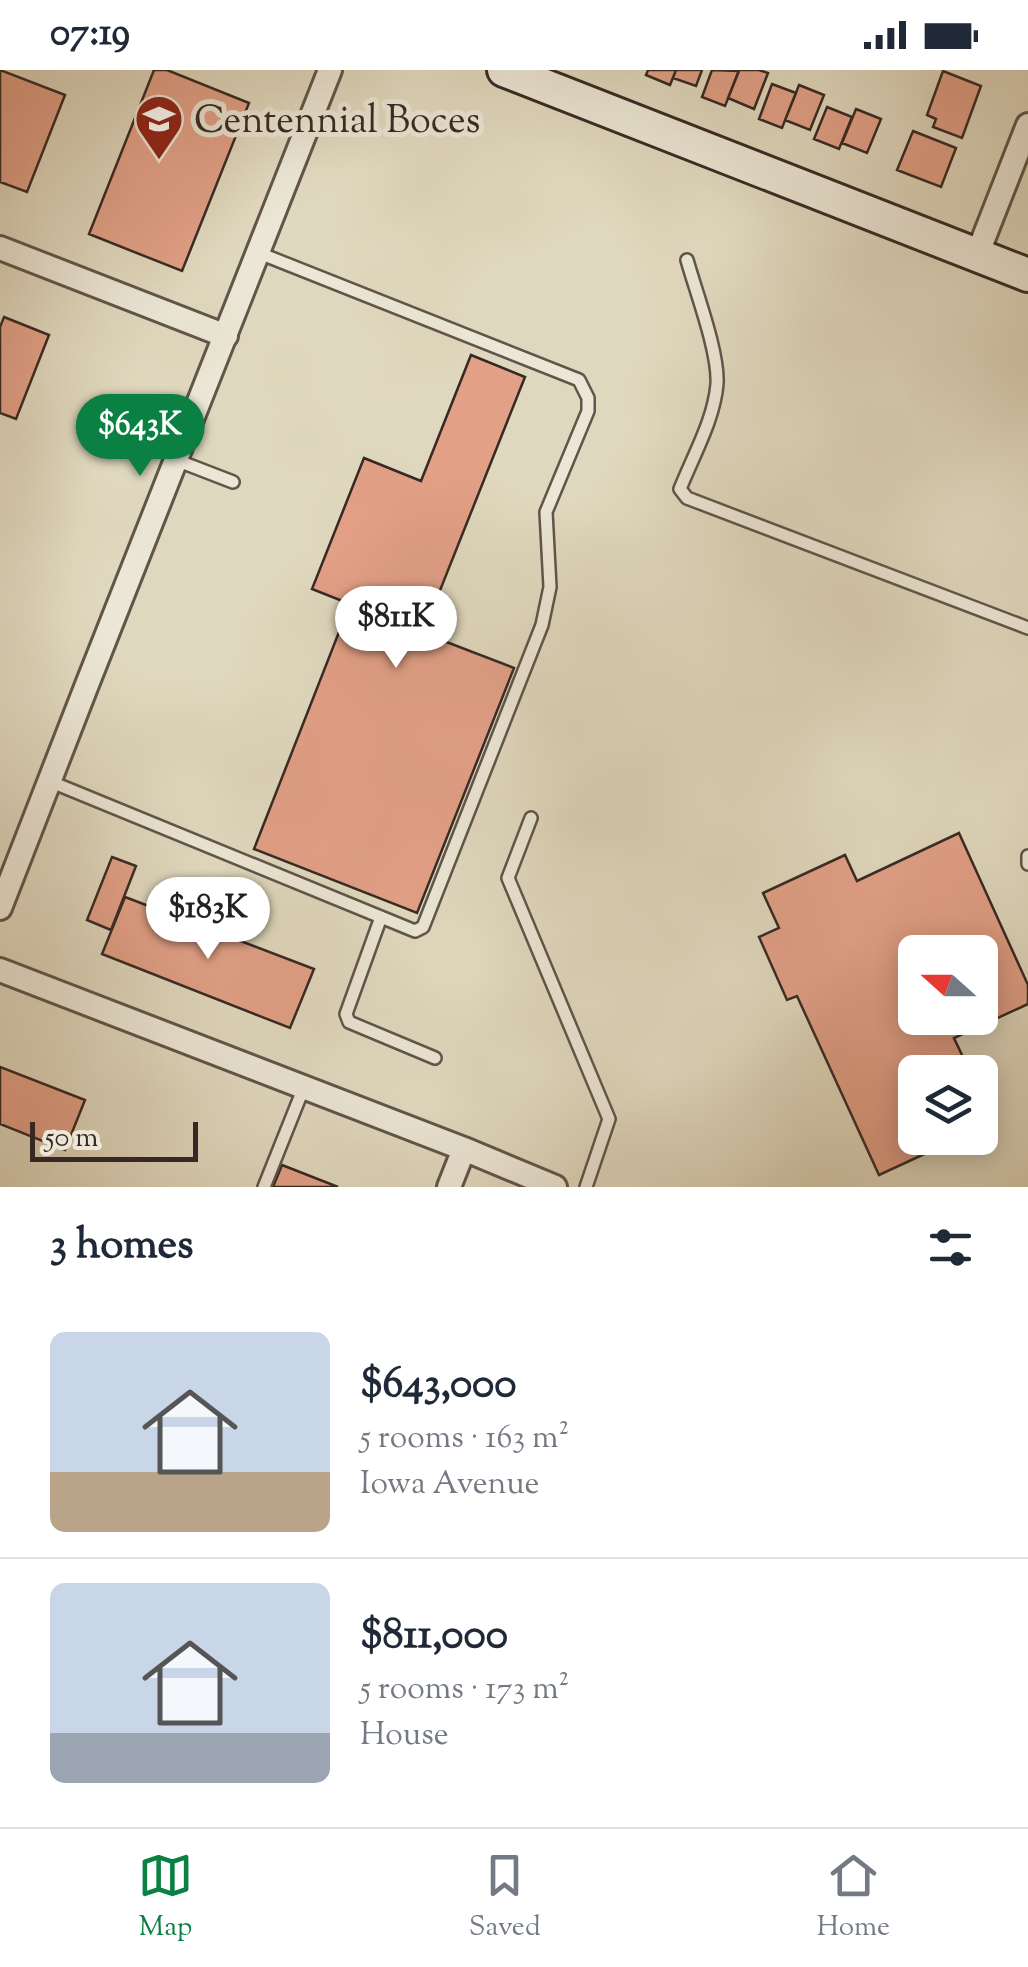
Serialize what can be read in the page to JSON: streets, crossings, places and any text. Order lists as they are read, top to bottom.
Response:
{
  "places": {
    "school or university": ["Centennial Boces"]
  },
  "scale_bar": "50 m",
  "north": "left",
  "page": {
    "status": "07:19",
    "price": ["$643K", "$811K", "$183K"],
    "scale": "50 m",
    "heading": "3 homes",
    "list": [
      {
        "name": "$643,000",
        "note": "5 rooms · 163 m² · Iowa Avenue"
      },
      {
        "name": "$811,000",
        "note": "5 rooms · 173 m² · House"
      }
    ],
    "tabs": ["Map", "Saved", "Home"]
  }
}
